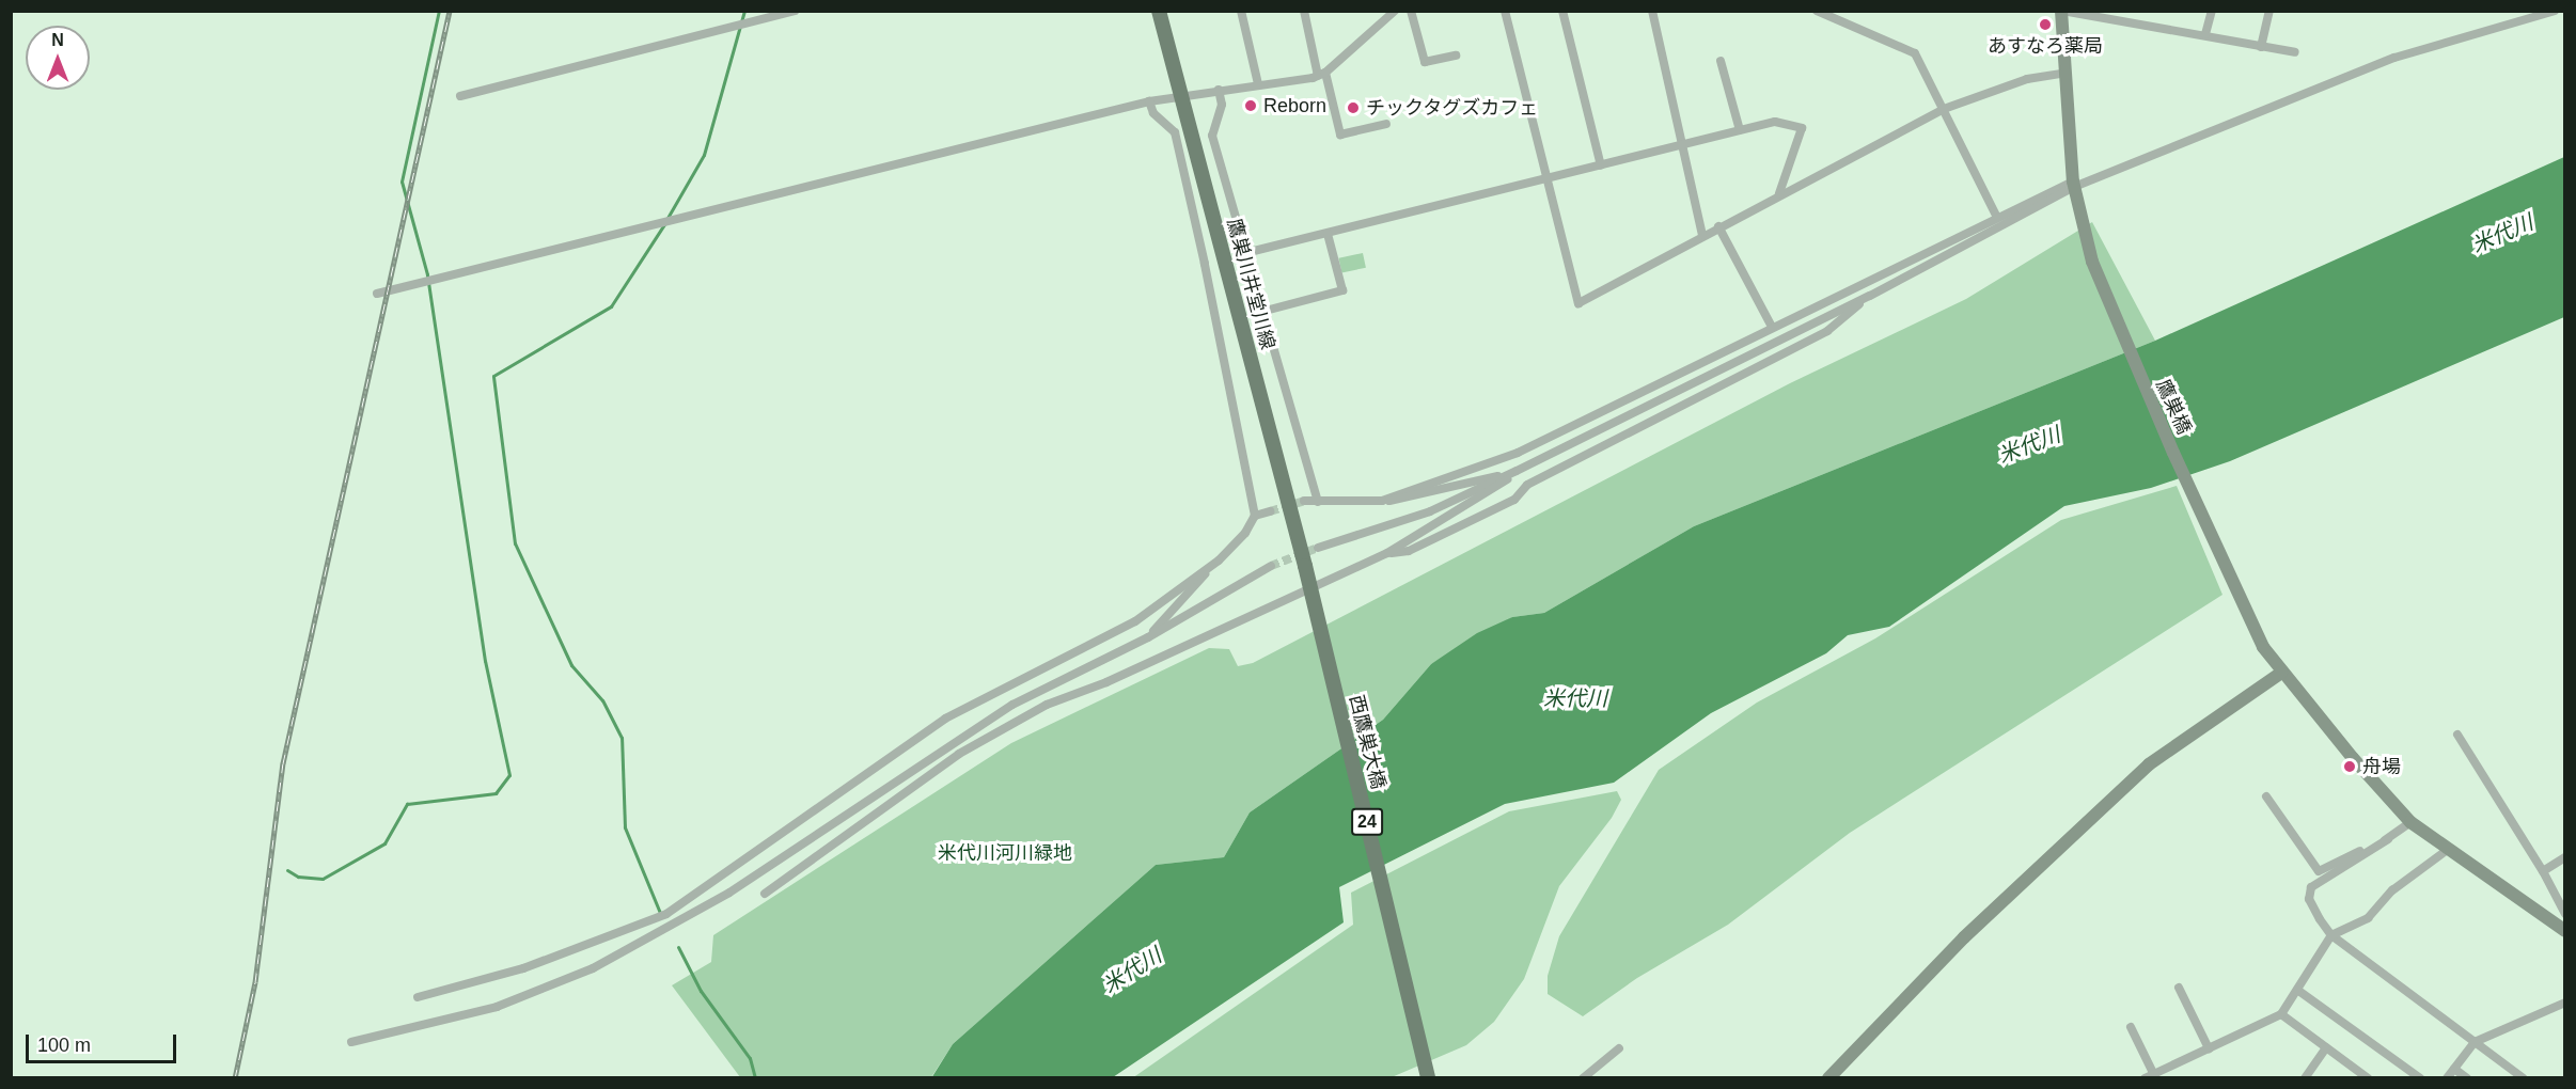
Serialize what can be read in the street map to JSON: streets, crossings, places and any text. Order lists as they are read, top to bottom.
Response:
{
  "streets": {
    "main road": ["鷹巣川井堂川線", "西鷹巣大橋", "24"],
    "street": ["鷹巣橋"]
  },
  "crossings": [
    ["鷹巣川井堂川線", "西鷹巣大橋"]
  ],
  "water": ["米代川"],
  "parks": ["米代川河川緑地"],
  "places": [
    "あすなろ薬局",
    "Reborn",
    "チックタグズカフェ",
    "舟場"
  ],
  "scale_bar": "100 m",
  "north": "top"
}
